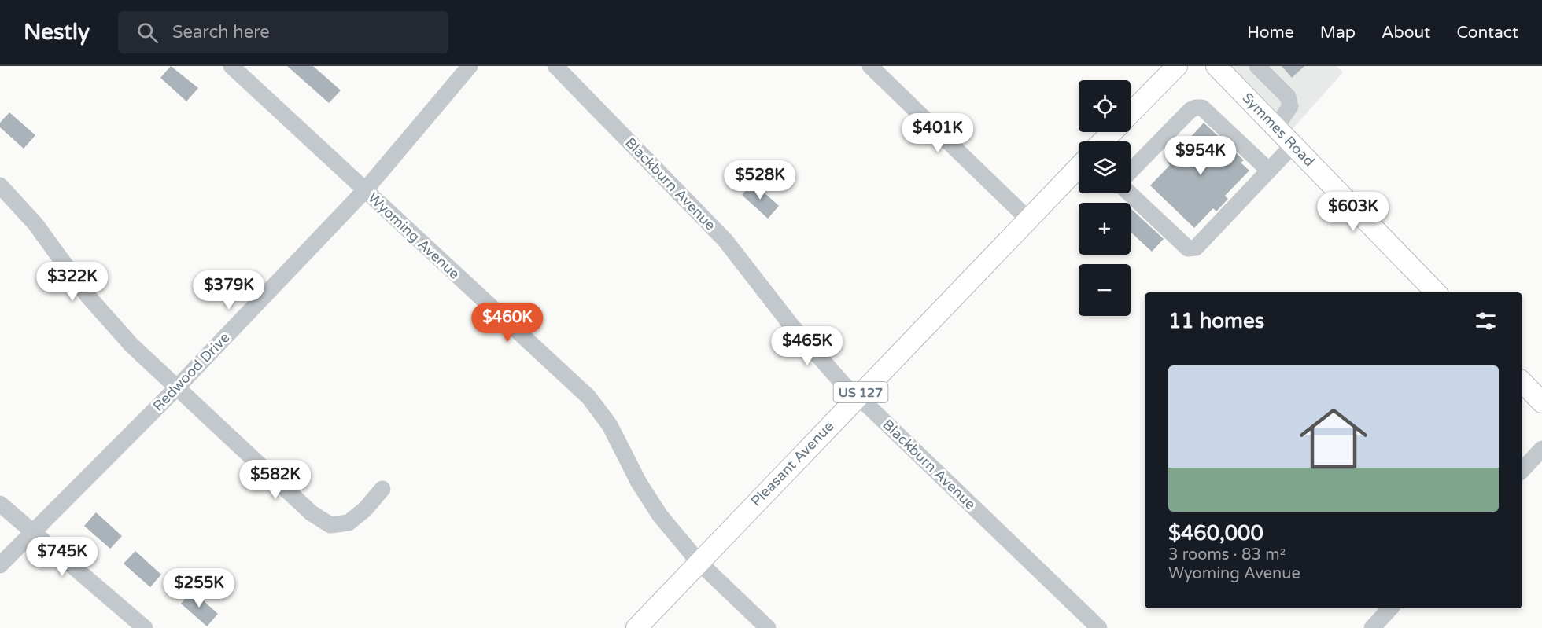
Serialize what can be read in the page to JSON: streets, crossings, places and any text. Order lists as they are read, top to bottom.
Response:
{
  "streets": {
    "main road": ["Symmes Road", "US 127", "Pleasant Avenue"],
    "street": ["Blackburn Avenue", "Wyoming Avenue", "Redwood Drive"]
  },
  "crossings": [
    ["Blackburn Avenue", "Pleasant Avenue"],
    ["Wyoming Avenue", "Redwood Drive"],
    ["Wyoming Avenue", "Pleasant Avenue"]
  ],
  "page": {
    "header": "Nestly",
    "search": "Search here",
    "nav": [
      "Home",
      "Map",
      "About",
      "Contact"
    ],
    "map_buttons": ["+", "−"],
    "price": [
      "$401K",
      "$954K",
      "$528K",
      "$603K",
      "$322K",
      "$379K",
      "$460K",
      "$465K",
      "$582K",
      "$745K",
      "$255K"
    ],
    "heading": "11 homes",
    "list": [
      {
        "name": "$460,000",
        "note": "3 rooms · 83 m² · Wyoming Avenue"
      }
    ]
  }
}
